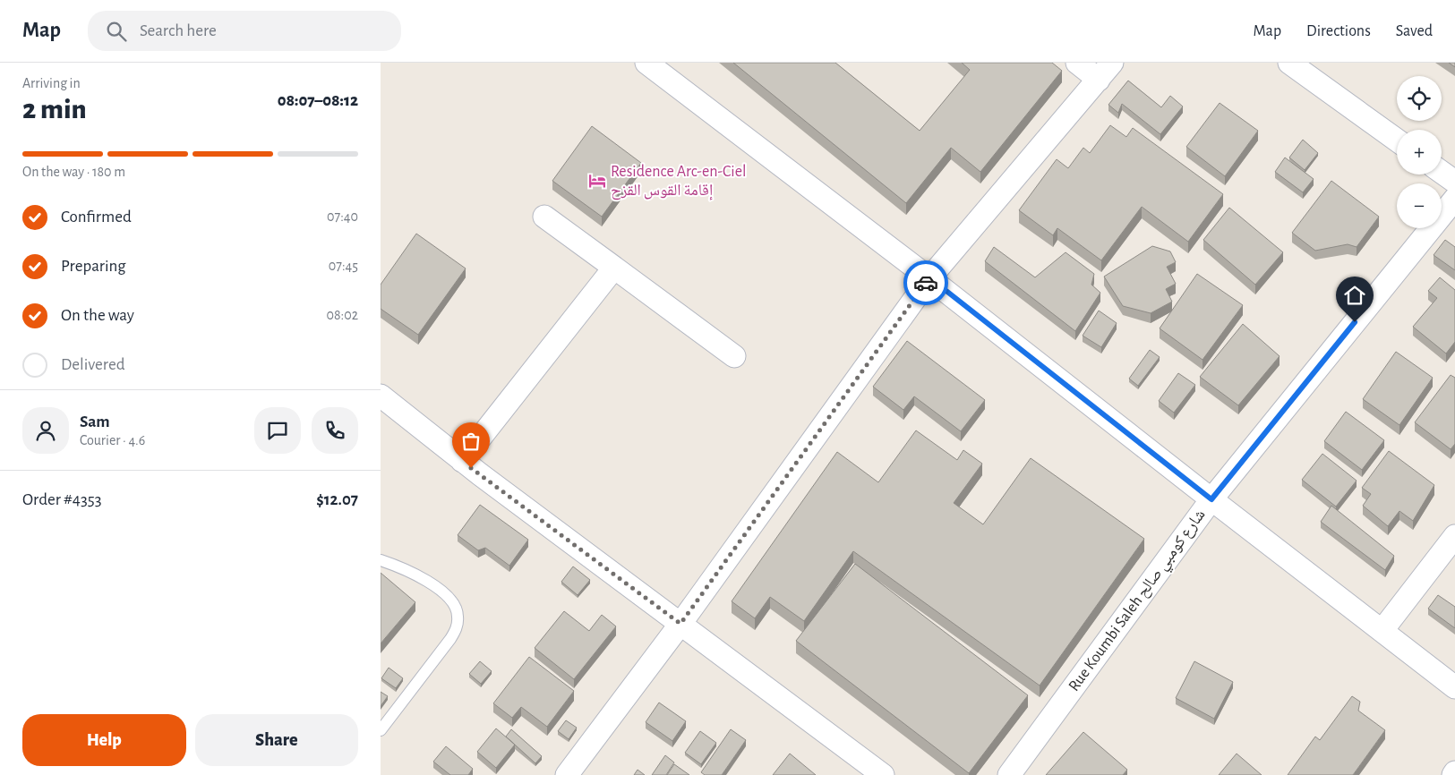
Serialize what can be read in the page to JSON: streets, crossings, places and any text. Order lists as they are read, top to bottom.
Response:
{
  "streets": {
    "street": ["Rue Koumbi Saleh شارع كومبي صالح"]
  },
  "places": {
    "hotel": ["Residence Arc-en-Ciel إقامة القوس القزح"]
  },
  "page": {
    "header": "Map",
    "search": "Search here",
    "nav": ["Map", "Directions", "Saved"],
    "heading": ["2 min", "Arriving in", "08:07–08:12"],
    "panel": [
      "Sam",
      "Courier · 4.6",
      "Order #4353",
      "$12.07"
    ],
    "map_buttons": ["+", "−"],
    "bar": "On the way · 180 m",
    "list": [
      ["Confirmed", "07:40"],
      ["Preparing", "07:45"],
      ["On the way", "08:02"],
      "Delivered"
    ],
    "buttons": ["Help", "Share"]
  }
}
